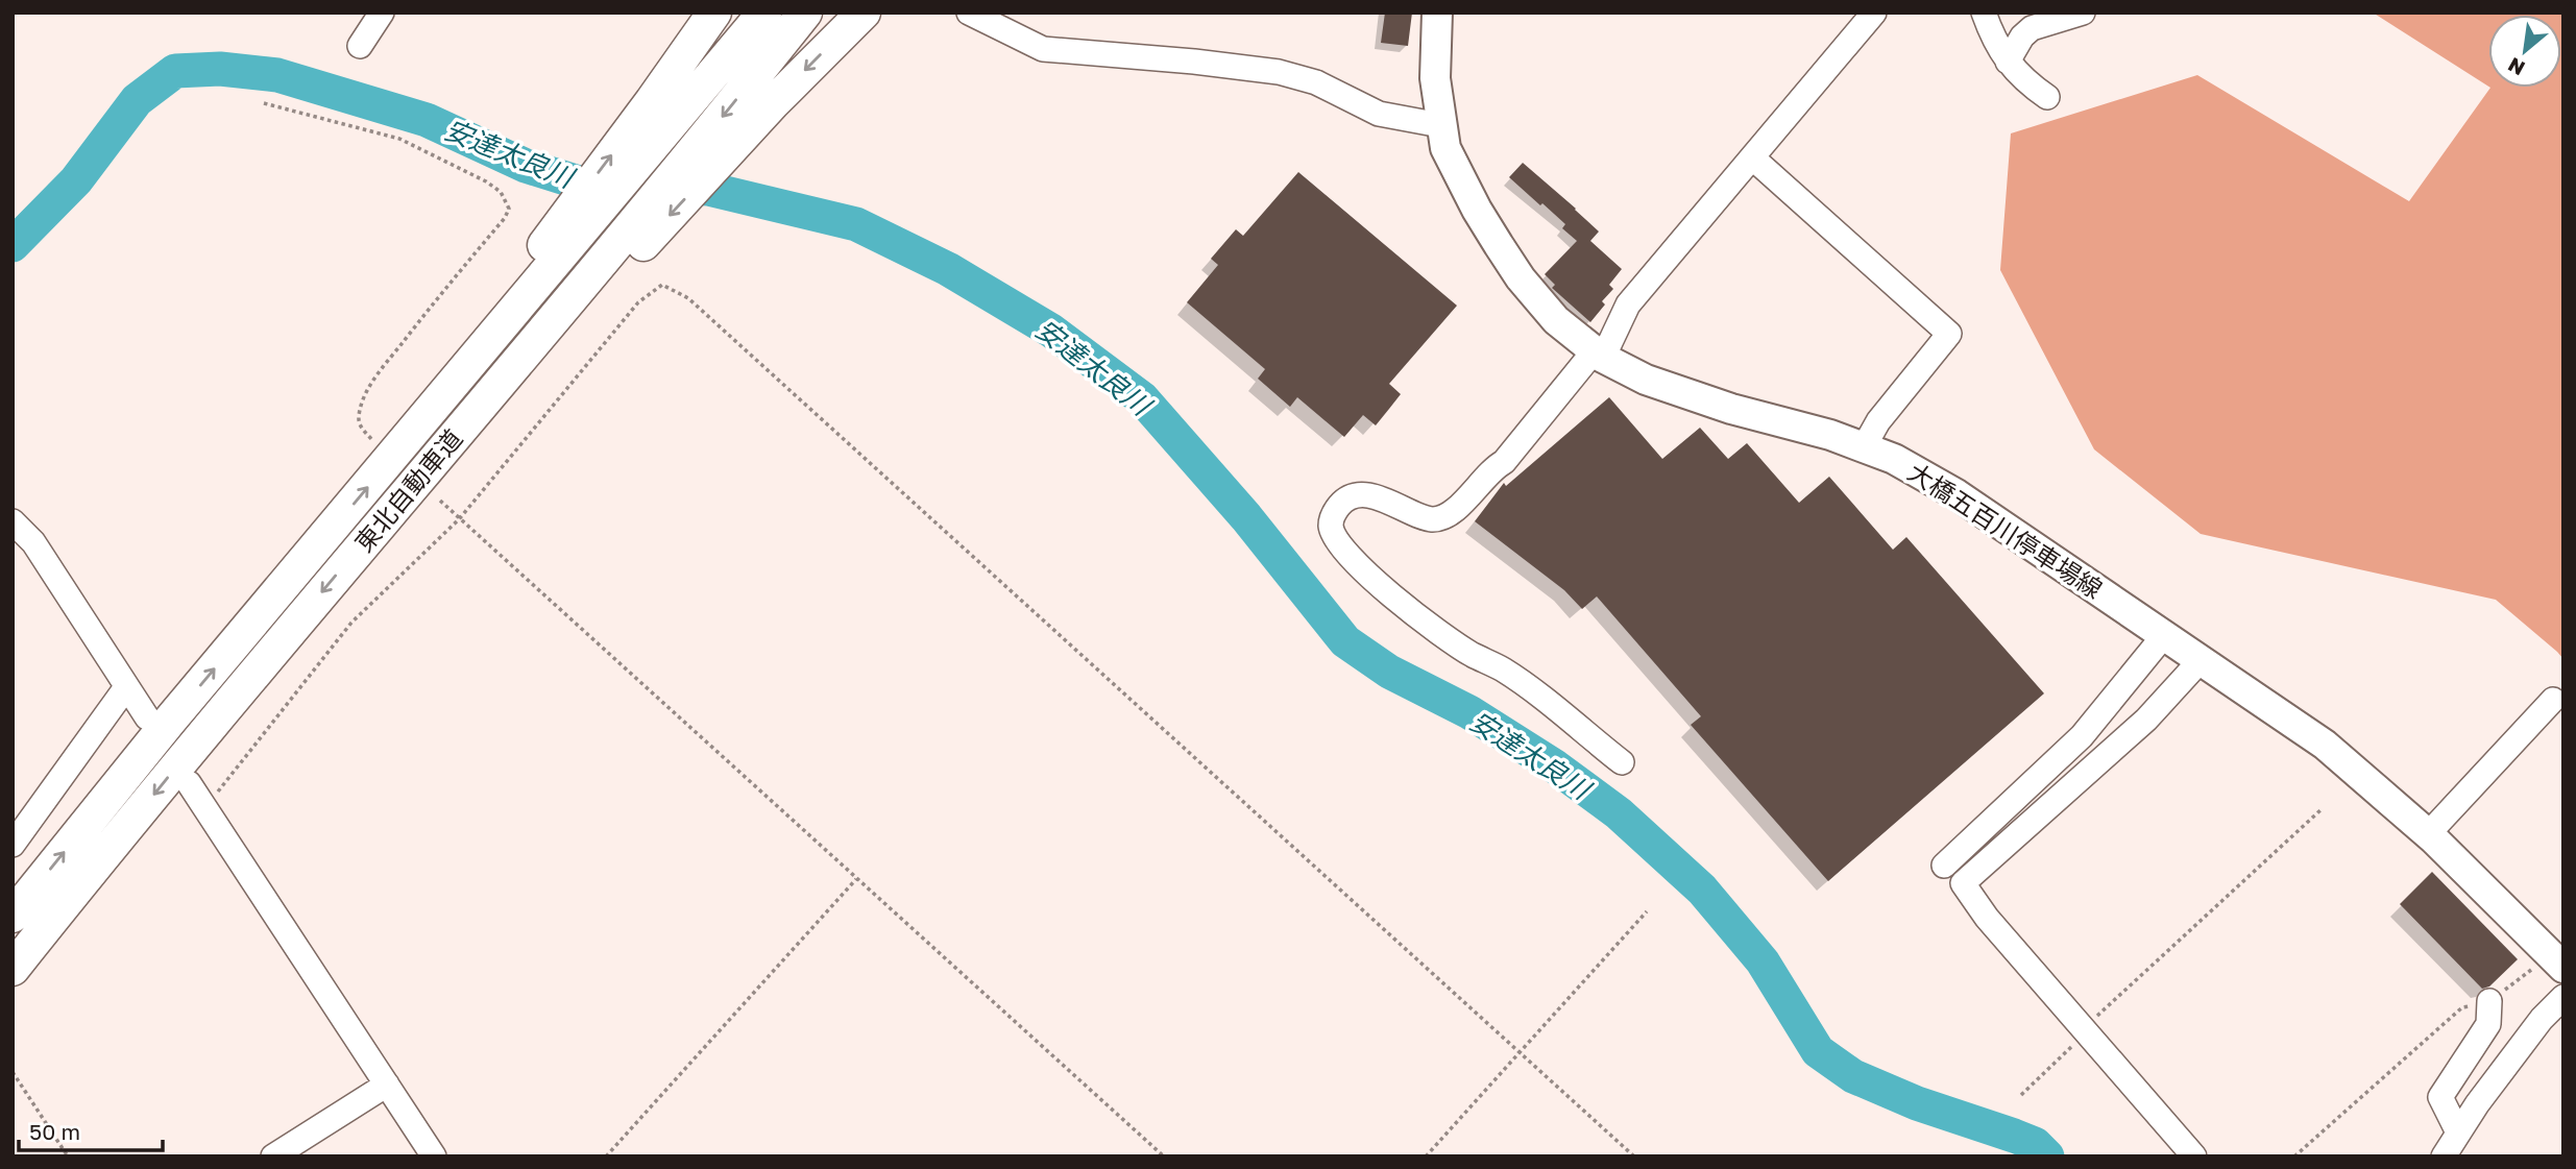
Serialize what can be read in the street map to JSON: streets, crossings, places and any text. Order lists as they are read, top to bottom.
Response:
{
  "streets": {
    "highway": ["東北自動車道"],
    "main road": ["大橋五百川停車場線"]
  },
  "water": ["安達太良川"],
  "scale_bar": "50 m",
  "north": "bottom left"
}
